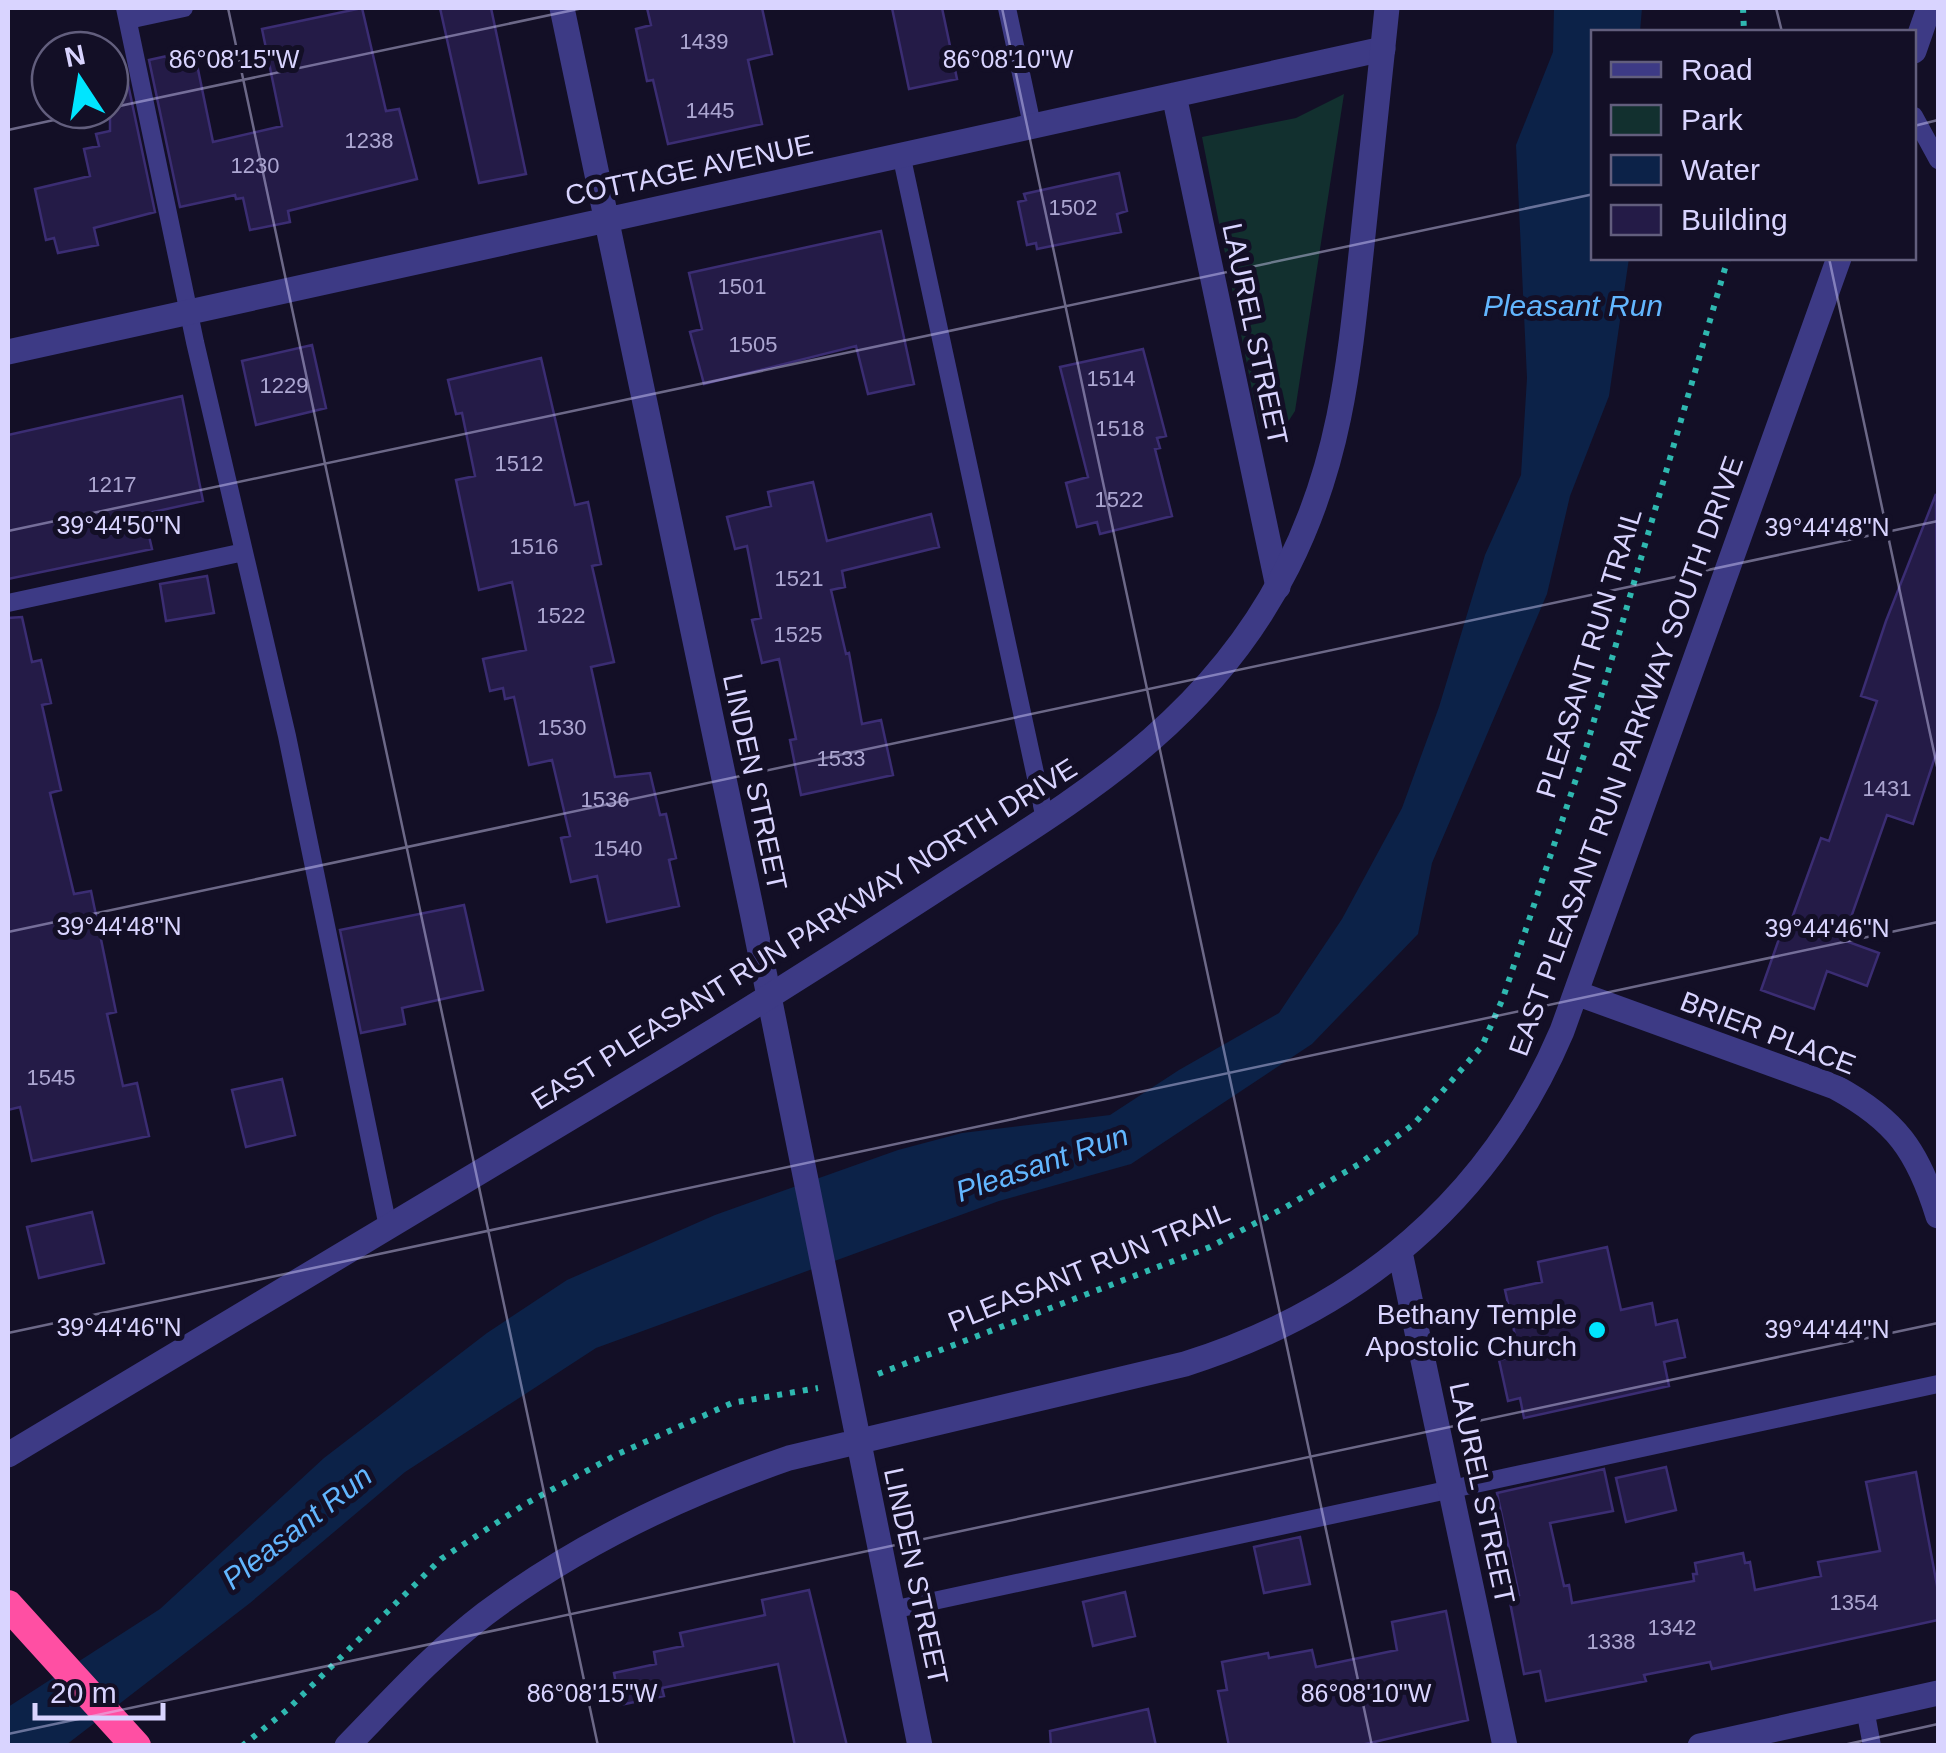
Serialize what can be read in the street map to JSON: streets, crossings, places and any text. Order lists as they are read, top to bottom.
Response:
{
  "streets": {
    "street": [
      "COTTAGE AVENUE",
      "LAUREL STREET",
      "EAST PLEASANT RUN PARKWAY SOUTH DRIVE",
      "LINDEN STREET",
      "EAST PLEASANT RUN PARKWAY NORTH DRIVE",
      "BRIER PLACE"
    ],
    "path": ["PLEASANT RUN TRAIL"]
  },
  "crossings": [
    ["COTTAGE AVENUE", "LAUREL STREET"],
    ["COTTAGE AVENUE", "LINDEN STREET"],
    ["COTTAGE AVENUE", "EAST PLEASANT RUN PARKWAY NORTH DRIVE"],
    ["LAUREL STREET", "EAST PLEASANT RUN PARKWAY SOUTH DRIVE"],
    ["LAUREL STREET", "EAST PLEASANT RUN PARKWAY NORTH DRIVE"],
    ["PLEASANT RUN TRAIL", "LINDEN STREET"],
    ["EAST PLEASANT RUN PARKWAY SOUTH DRIVE", "LINDEN STREET"],
    ["EAST PLEASANT RUN PARKWAY SOUTH DRIVE", "BRIER PLACE"],
    ["LINDEN STREET", "EAST PLEASANT RUN PARKWAY NORTH DRIVE"]
  ],
  "water": ["Pleasant Run"],
  "places": ["Bethany Temple Apostolic Church"],
  "house_numbers": [
    "1439",
    "1445",
    "1238",
    "1230",
    "1502",
    "1501",
    "1505",
    "1514",
    "1229",
    "1518",
    "1512",
    "1217",
    "1522",
    "1516",
    "1521",
    "1522",
    "1525",
    "1530",
    "1533",
    "1431",
    "1536",
    "1540",
    "1545",
    "1354",
    "1342",
    "1338"
  ],
  "legend": [
    "Road",
    "Park",
    "Water",
    "Building"
  ],
  "scale_bar": "20 m",
  "north": "top",
  "coordinates": [
    "86°08'15\"W",
    "86°08'10\"W",
    "39°44'50\"N",
    "39°44'48\"N",
    "39°44'46\"N",
    "39°44'44\"N"
  ]
}
